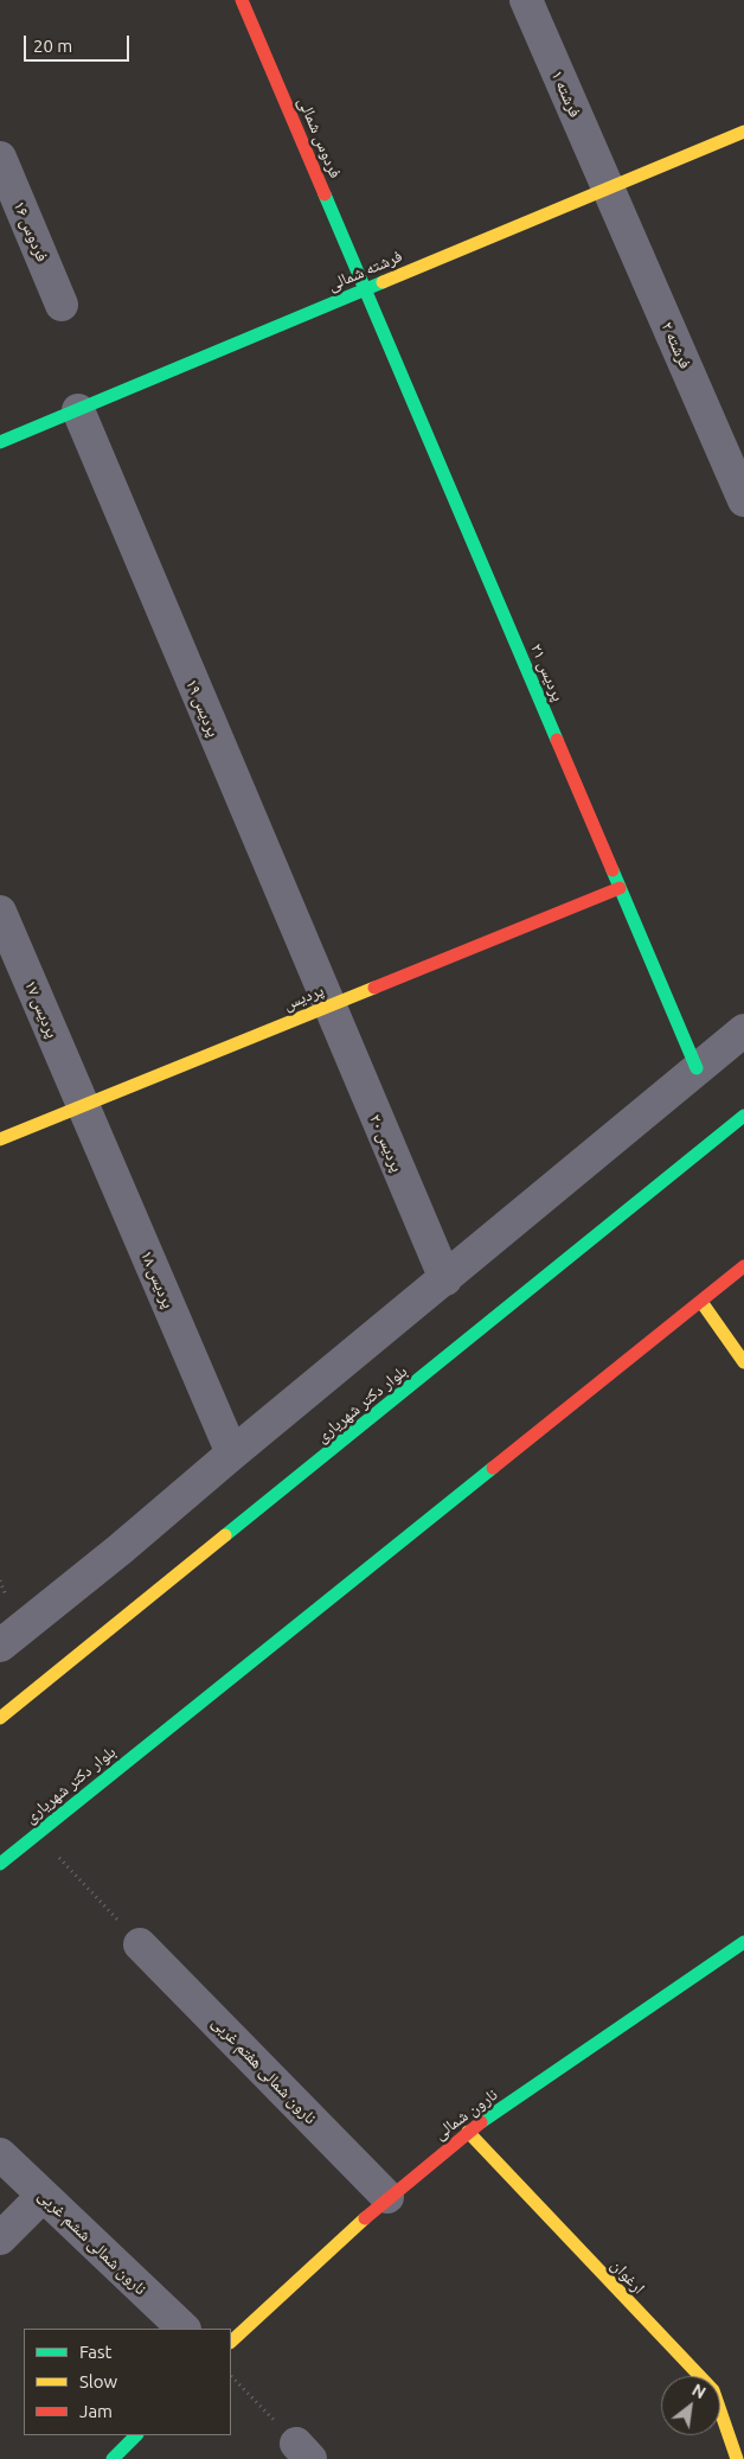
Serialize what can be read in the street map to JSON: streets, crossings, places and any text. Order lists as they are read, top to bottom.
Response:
{
  "streets": {
    "street": [
      "فرشته ۱",
      "فردوس شمالی",
      "فردوس ۱۶",
      "فرشته شمالی",
      "فرشته ۲",
      "پردیس ۲۱",
      "پردیس ۱۹",
      "پردیس",
      "پردیس ۱۷",
      "۲۰ پردیس",
      "۱۸ پردیس",
      "بلوار دکتر شهریاری",
      "نارون شمالی هفتم غربی",
      "نارون شمالی",
      "نارون شمالی ششم غربی",
      "ارغوان"
    ]
  },
  "crossings": [
    ["فرشته ۱", "فرشته شمالی"],
    ["فرشته ۱", "فرشته ۲"],
    ["فردوس شمالی", "فرشته شمالی"],
    ["فردوس شمالی", "پردیس ۲۱"],
    ["فرشته شمالی", "فرشته ۲"],
    ["فرشته شمالی", "پردیس ۲۱"],
    ["فرشته شمالی", "پردیس ۱۹"],
    ["پردیس ۲۱", "پردیس"],
    ["پردیس ۱۹", "پردیس"],
    ["پردیس ۱۹", "۲۰ پردیس"],
    ["پردیس", "پردیس ۱۷"],
    ["پردیس", "۲۰ پردیس"],
    ["پردیس", "۱۸ پردیس"],
    ["پردیس ۱۷", "۱۸ پردیس"],
    ["نارون شمالی هفتم غربی", "نارون شمالی"],
    ["نارون شمالی", "ارغوان"]
  ],
  "legend": ["Fast", "Slow", "Jam"],
  "scale_bar": "20 m",
  "north": "top right"
}
